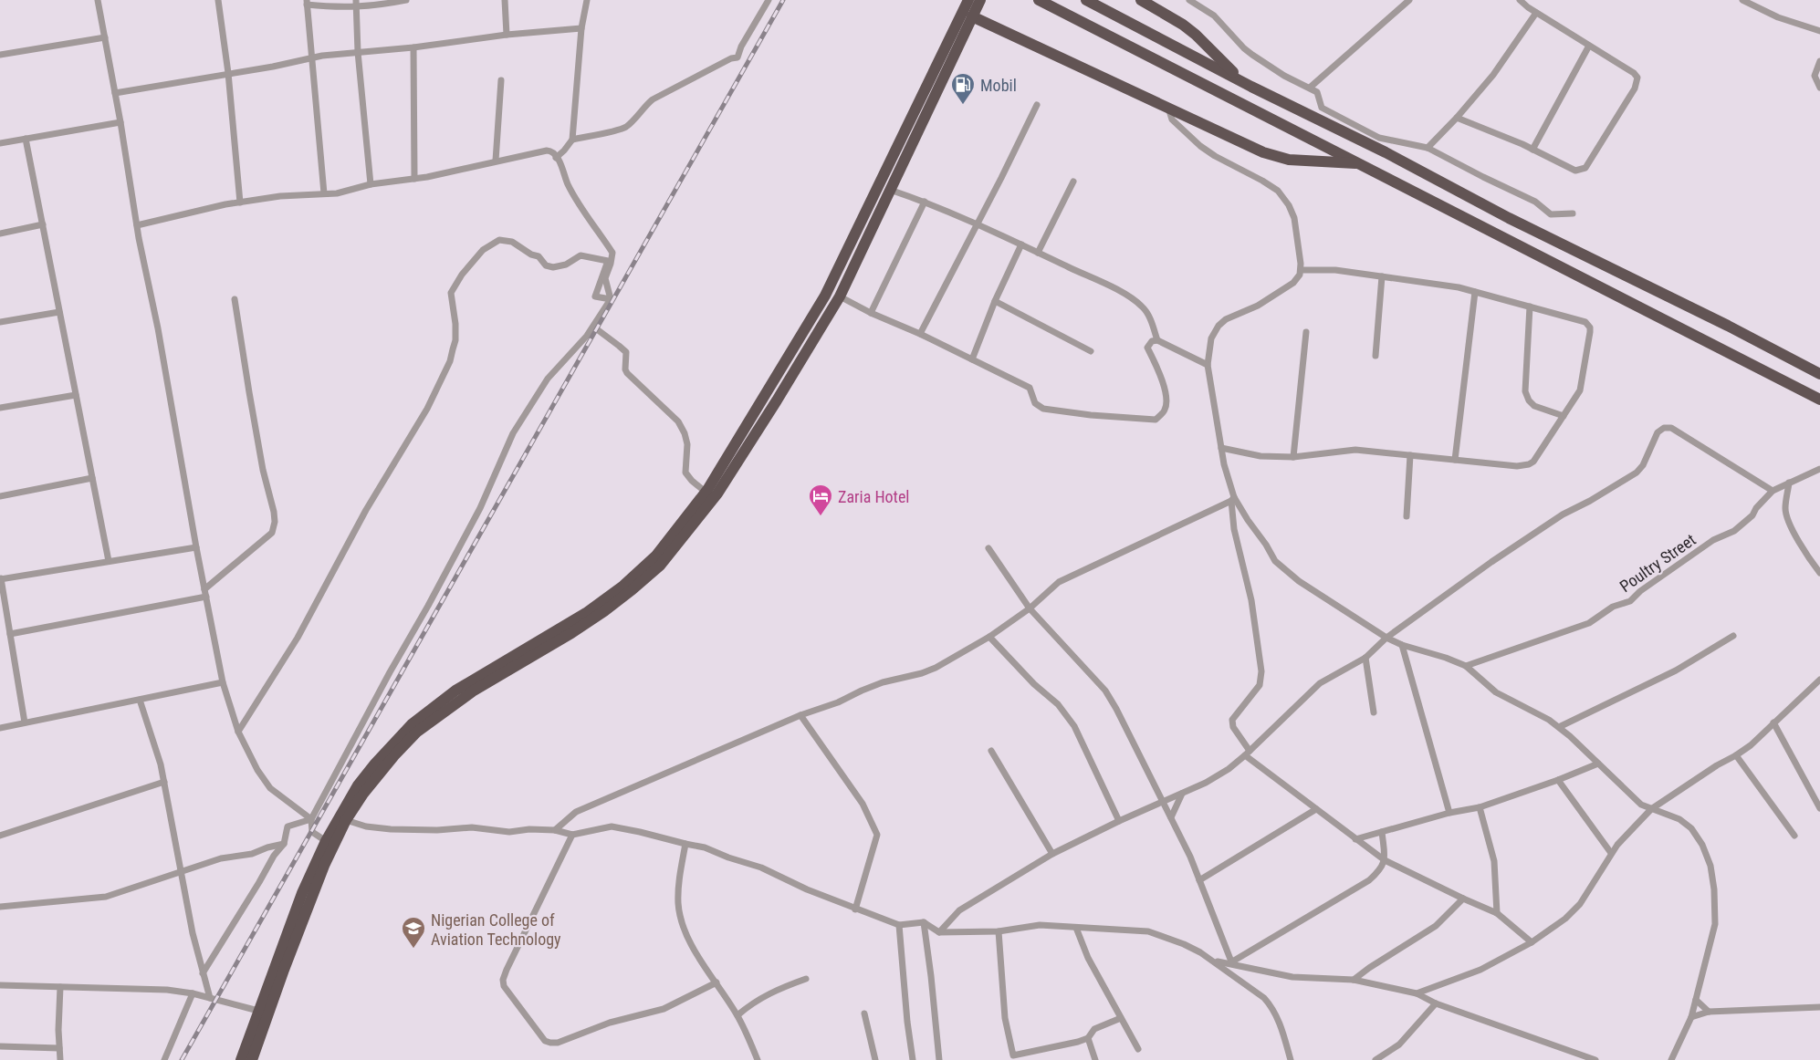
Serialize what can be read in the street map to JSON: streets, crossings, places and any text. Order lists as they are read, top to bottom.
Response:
{
  "streets": {
    "street": ["Poultry Street"]
  },
  "places": {
    "fuel station": ["Mobil"],
    "hotel": ["Zaria Hotel"],
    "school or university": ["Nigerian College of Aviation Technology"]
  }
}
